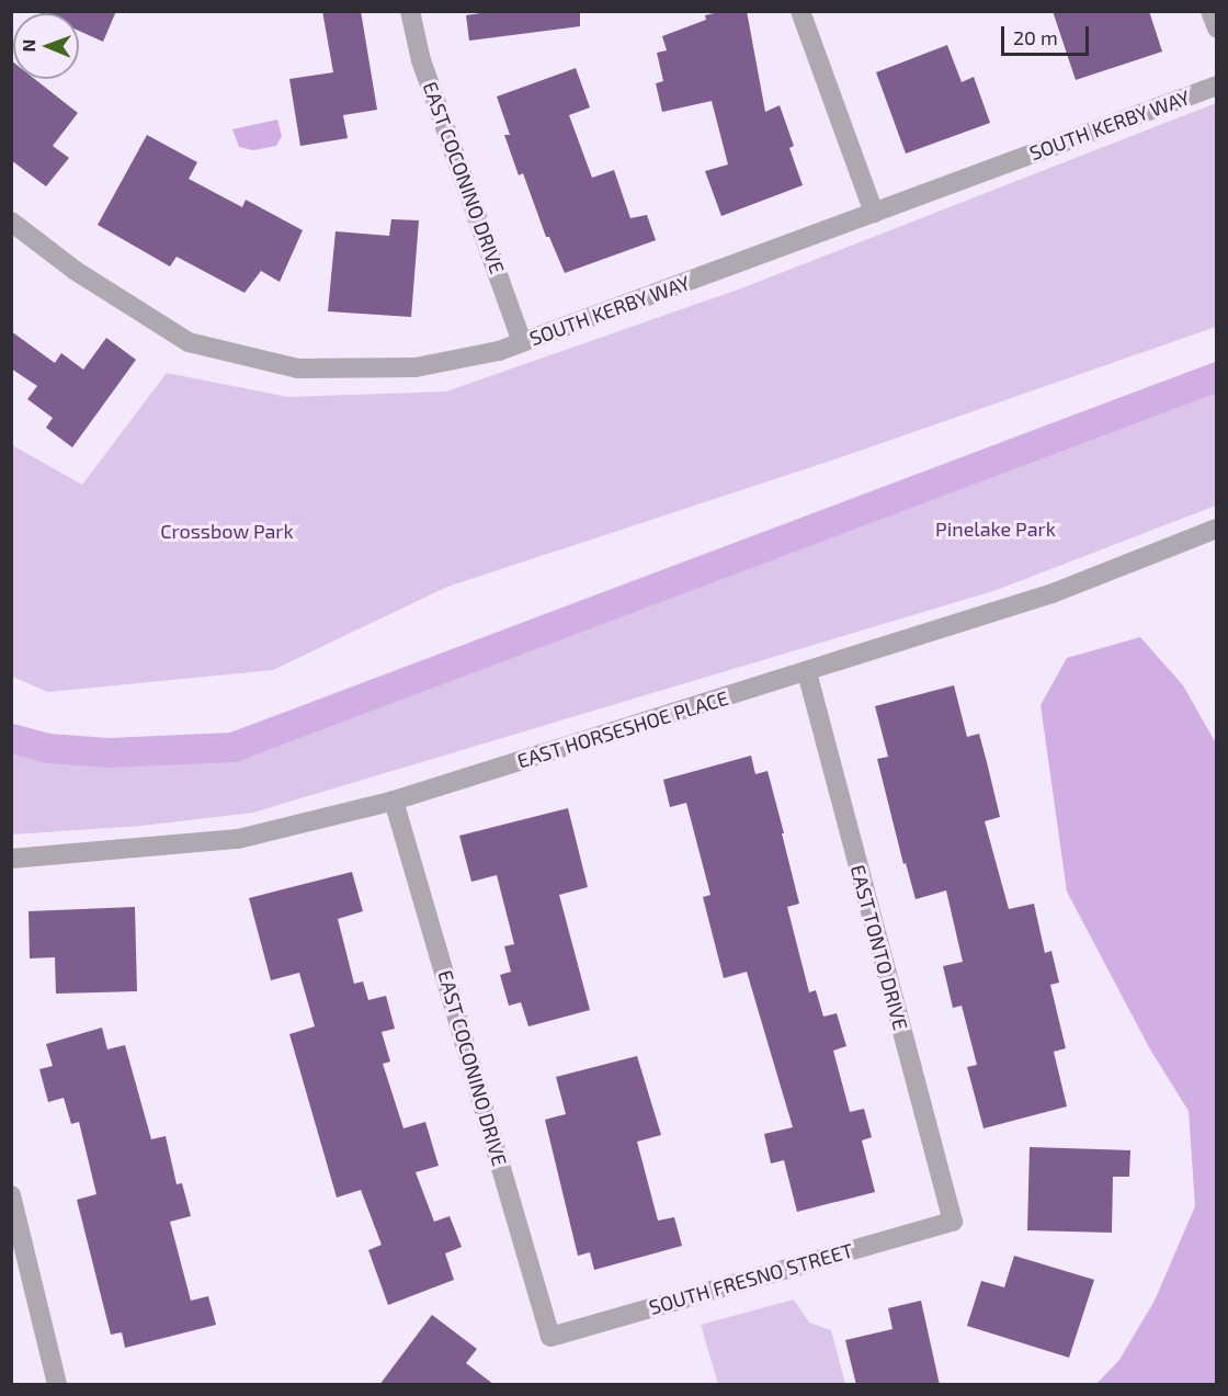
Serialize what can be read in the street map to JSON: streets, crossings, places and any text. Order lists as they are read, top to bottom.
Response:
{
  "streets": {
    "street": [
      "SOUTH KERBY WAY",
      "EAST COCONINO DRIVE",
      "EAST HORSESHOE PLACE",
      "EAST TONTO DRIVE",
      "SOUTH FRESNO STREET"
    ]
  },
  "crossings": [
    ["SOUTH KERBY WAY", "EAST COCONINO DRIVE"],
    ["EAST COCONINO DRIVE", "EAST HORSESHOE PLACE"],
    ["EAST COCONINO DRIVE", "SOUTH FRESNO STREET"],
    ["EAST HORSESHOE PLACE", "EAST TONTO DRIVE"],
    ["EAST TONTO DRIVE", "SOUTH FRESNO STREET"]
  ],
  "parks": ["Pinelake Park", "Crossbow Park"],
  "scale_bar": "20 m",
  "north": "left"
}
